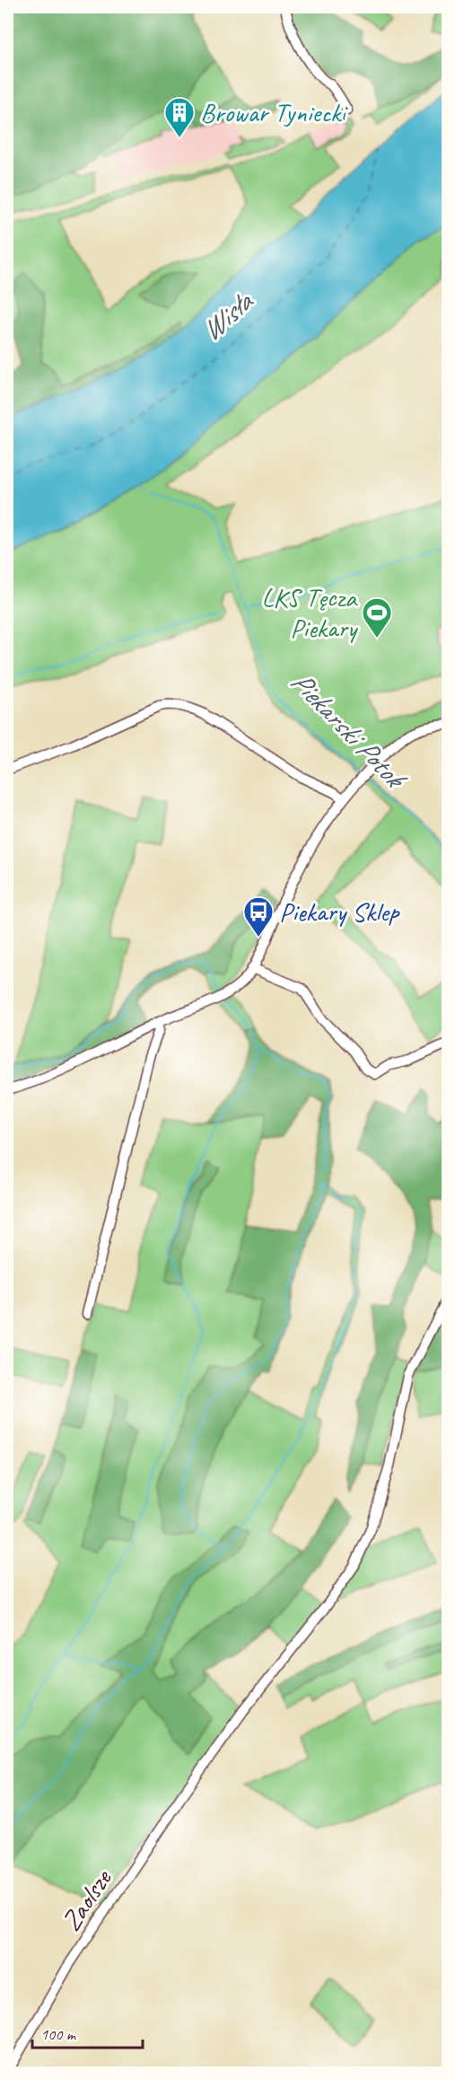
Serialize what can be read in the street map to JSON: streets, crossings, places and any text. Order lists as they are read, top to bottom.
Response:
{
  "streets": {
    "street": ["Zaolsze"]
  },
  "water": ["Wisła", "Piekarski Potok"],
  "places": {
    "building": ["Browar Tyniecki"],
    "sports": ["LKS Tęcza Piekary"],
    "bus stop": ["Piekary Sklep"]
  },
  "scale_bar": "100 m"
}
